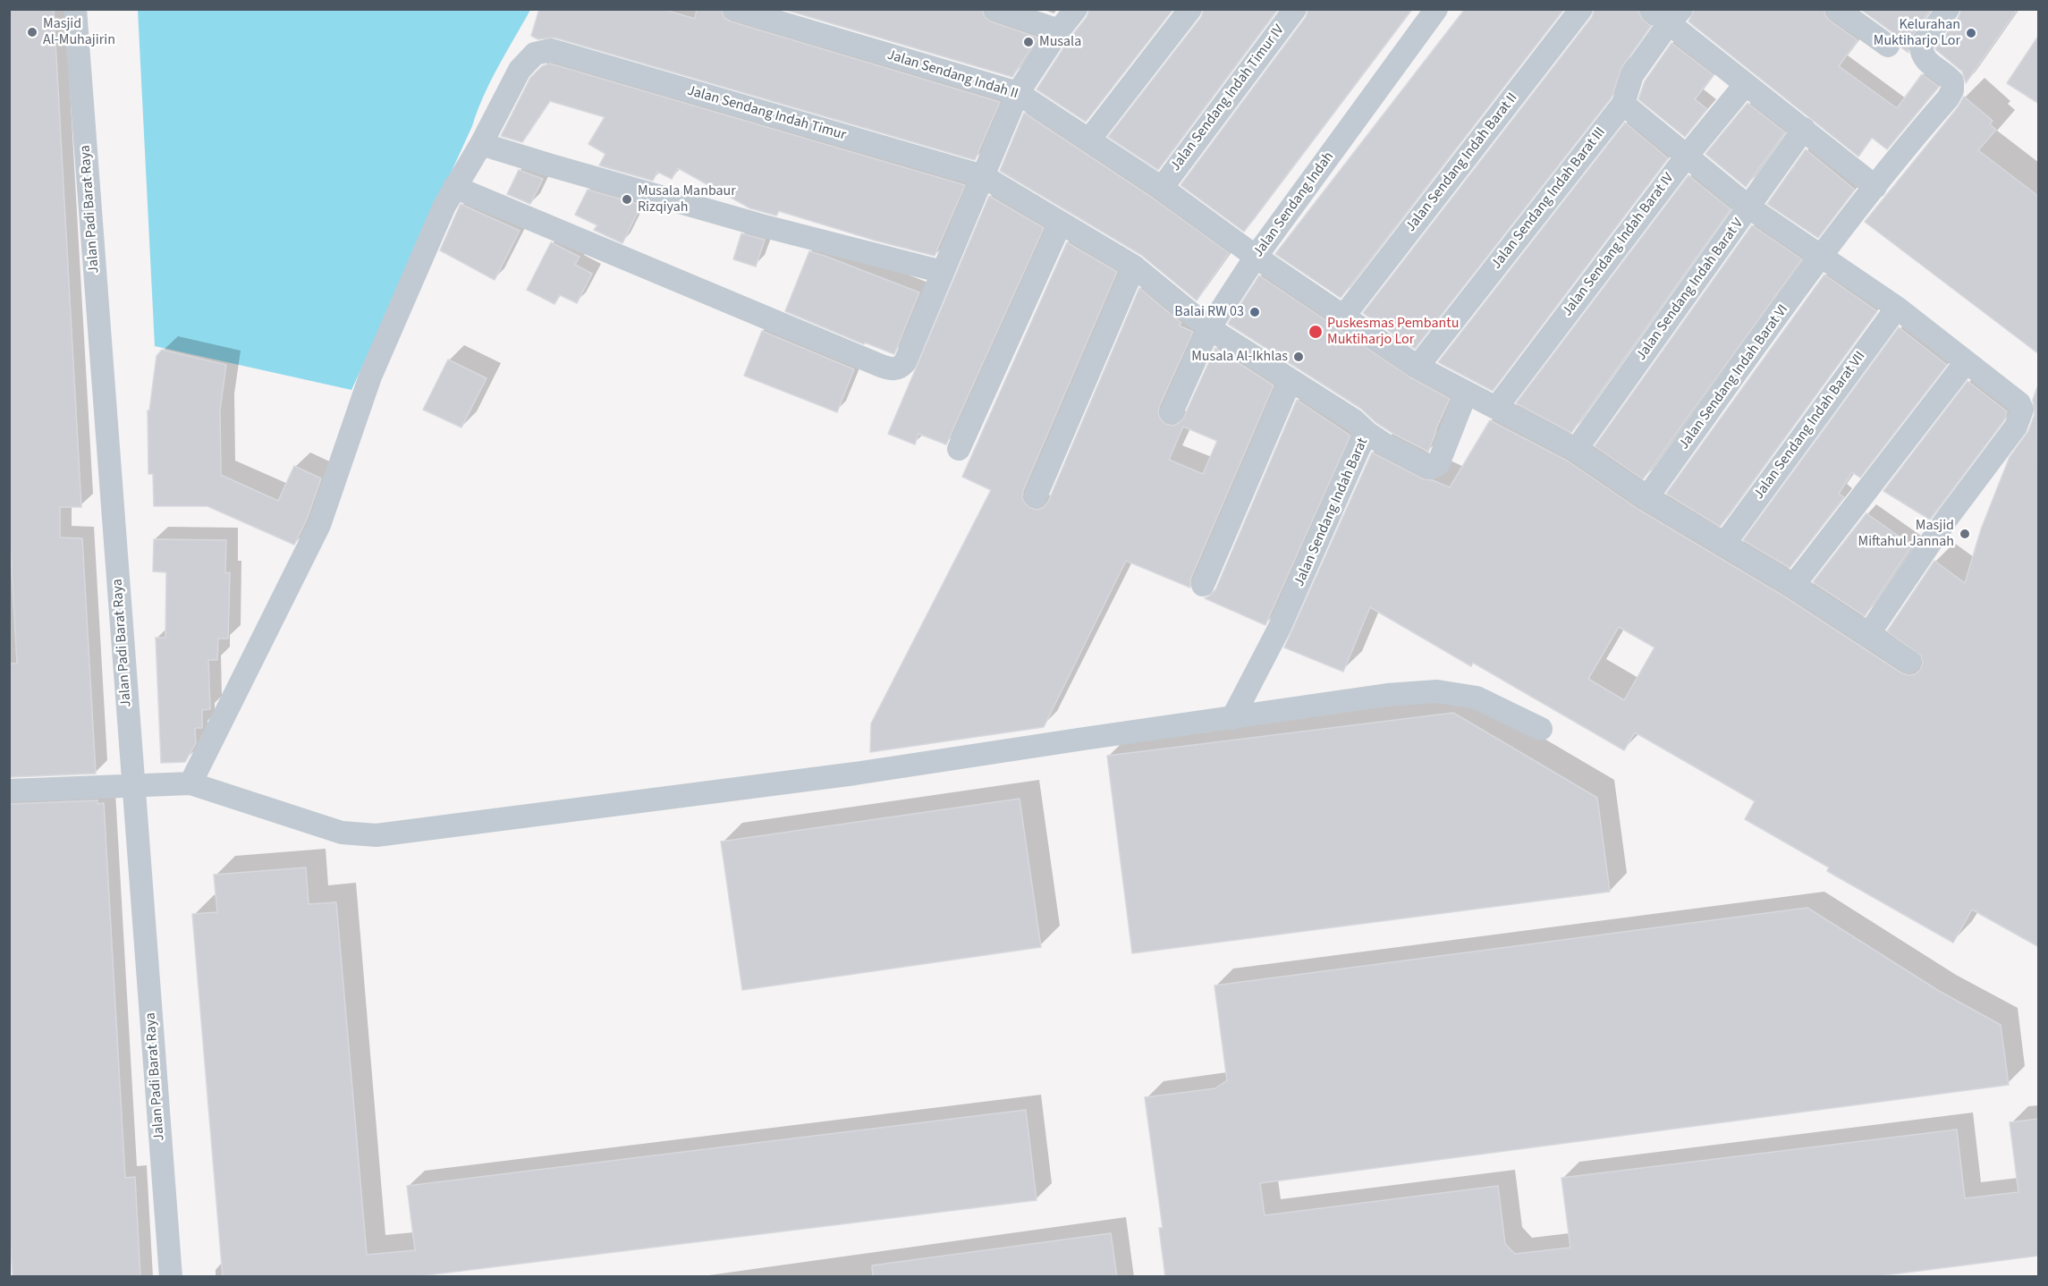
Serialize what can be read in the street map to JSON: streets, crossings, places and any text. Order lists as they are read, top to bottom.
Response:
{
  "streets": {
    "street": [
      "Jalan Sendang Indah II",
      "Jalan Sendang Indah Timur IV",
      "Jalan Sendang Indah Timur",
      "Jalan Sendang Indah Barat II",
      "Jalan Sendang Indah Barat III",
      "Jalan Sendang Indah",
      "Jalan Padi Barat Raya",
      "Jalan Sendang Indah Barat IV",
      "Jalan Sendang Indah Barat V",
      "Jalan Sendang Indah Barat VI",
      "Jalan Sendang Indah Barat VII",
      "Jalan Sendang Indah Barat"
    ]
  },
  "crossings": [
    ["Jalan Sendang Indah II", "Jalan Sendang Indah Timur IV"],
    ["Jalan Sendang Indah II", "Jalan Sendang Indah Barat II"],
    ["Jalan Sendang Indah II", "Jalan Sendang Indah Barat III"],
    ["Jalan Sendang Indah II", "Jalan Sendang Indah"],
    ["Jalan Sendang Indah II", "Jalan Sendang Indah Barat IV"],
    ["Jalan Sendang Indah II", "Jalan Sendang Indah Barat V"],
    ["Jalan Sendang Indah II", "Jalan Sendang Indah Barat VI"],
    ["Jalan Sendang Indah II", "Jalan Sendang Indah Barat VII"],
    ["Jalan Sendang Indah Timur", "Jalan Sendang Indah Barat"],
    ["Jalan Sendang Indah", "Jalan Sendang Indah Barat"]
  ],
  "places": [
    "Masjid Al-Muhajirin",
    "Kelurahan Muktiharjo Lor",
    "Musala",
    "Musala Manbaur Rizqiyah",
    "Balai RW 03",
    "Puskesmas Pembantu Muktiharjo Lor",
    "Musala Al-Ikhlas",
    "Masjid Miftahul Jannah"
  ]
}
